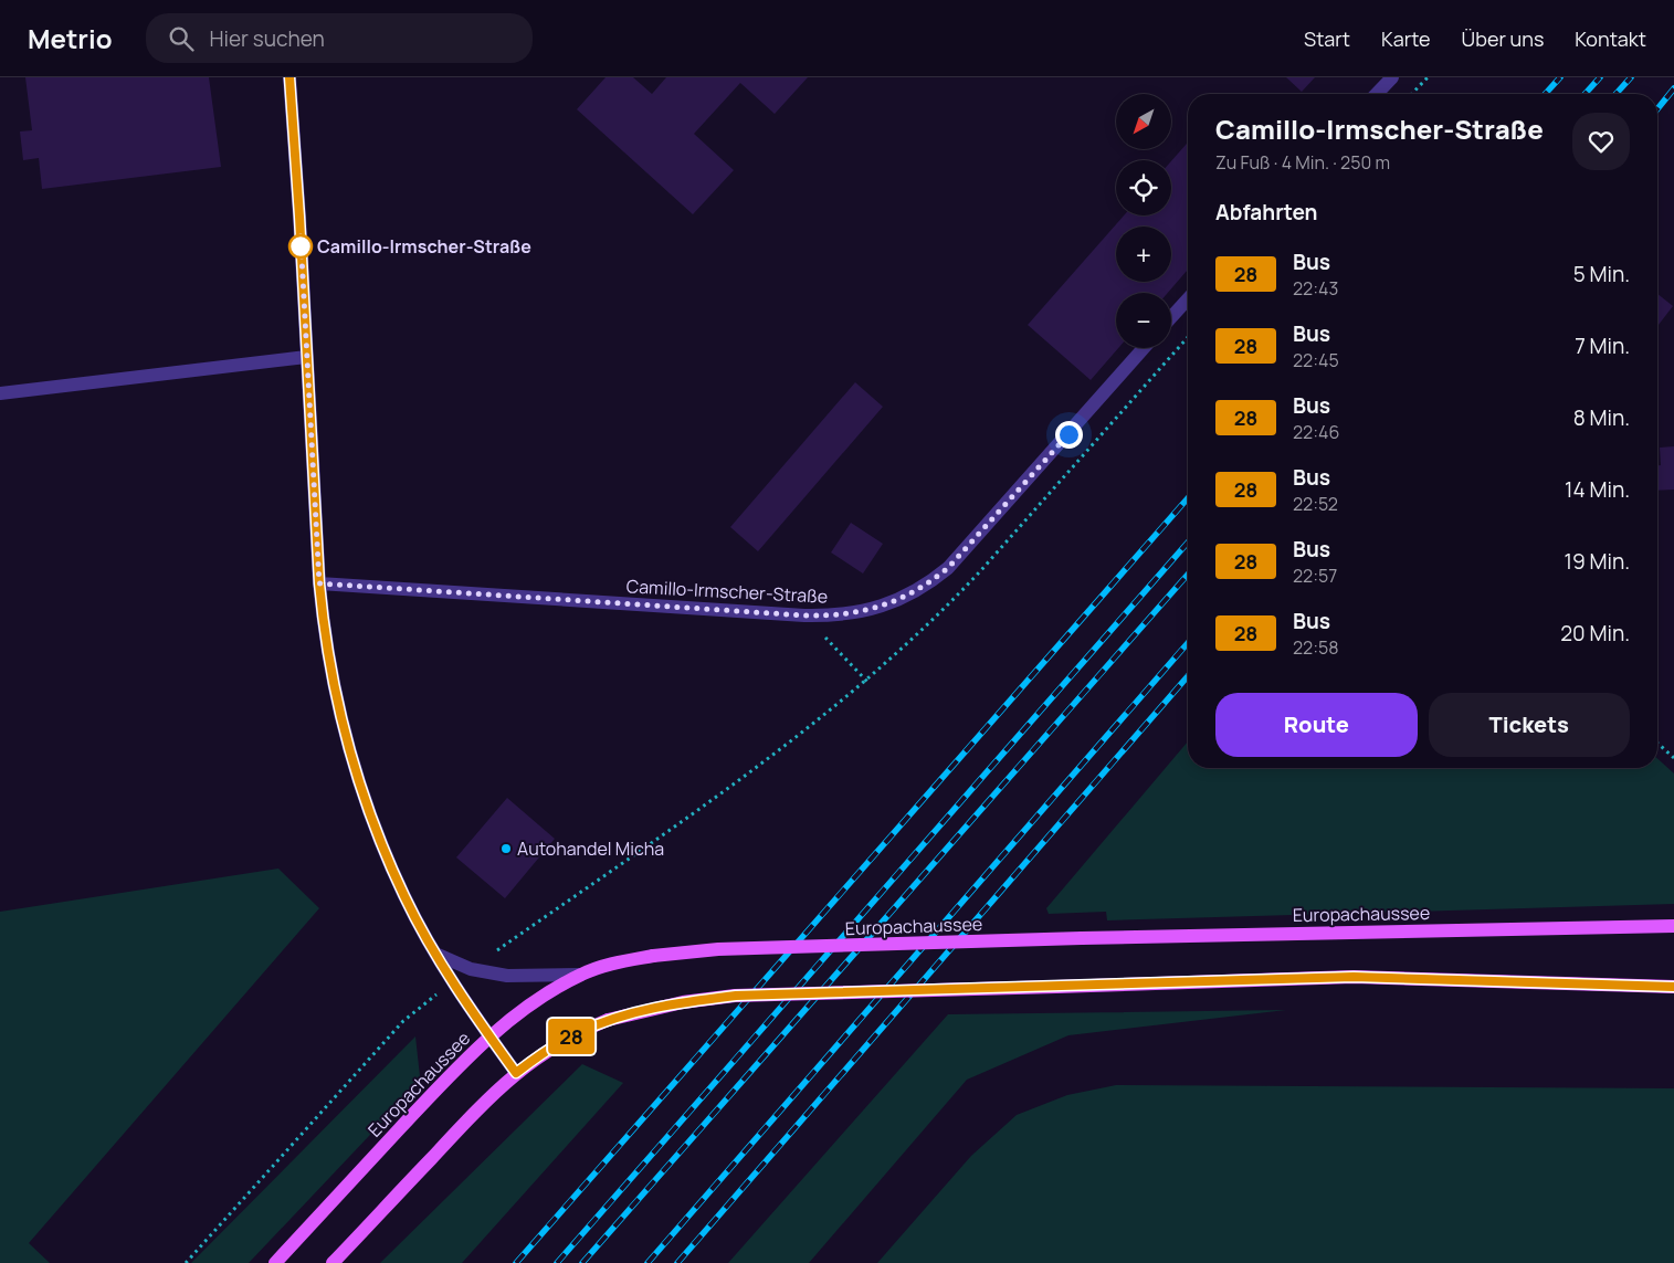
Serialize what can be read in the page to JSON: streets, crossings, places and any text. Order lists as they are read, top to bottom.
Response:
{
  "streets": {
    "main road": ["Europachaussee"],
    "street": ["Camillo-Irmscher-Straße"]
  },
  "places": ["Camillo-Irmscher-Straße", "Autohandel Micha"],
  "lines": ["bus line 28"],
  "north": "bottom left",
  "page": {
    "header": "Metrio",
    "search": "Hier suchen",
    "nav": [
      "Start",
      "Karte",
      "Über uns",
      "Kontakt"
    ],
    "on_map": "28",
    "map_buttons": ["+", "−"],
    "heading": [
      ["Camillo-Irmscher-Straße", "Zu Fuß · 4 Min. · 250 m"],
      "Abfahrten"
    ],
    "list": [
      {
        "mark": "28",
        "name": "Bus",
        "note": "22:43",
        "value": "5 Min."
      },
      {
        "mark": "28",
        "name": "Bus",
        "note": "22:45",
        "value": "7 Min."
      },
      {
        "mark": "28",
        "name": "Bus",
        "note": "22:46",
        "value": "8 Min."
      },
      {
        "mark": "28",
        "name": "Bus",
        "note": "22:52",
        "value": "14 Min."
      },
      {
        "mark": "28",
        "name": "Bus",
        "note": "22:57",
        "value": "19 Min."
      },
      {
        "mark": "28",
        "name": "Bus",
        "note": "22:58",
        "value": "20 Min."
      }
    ],
    "buttons": ["Route", "Tickets"]
  }
}
